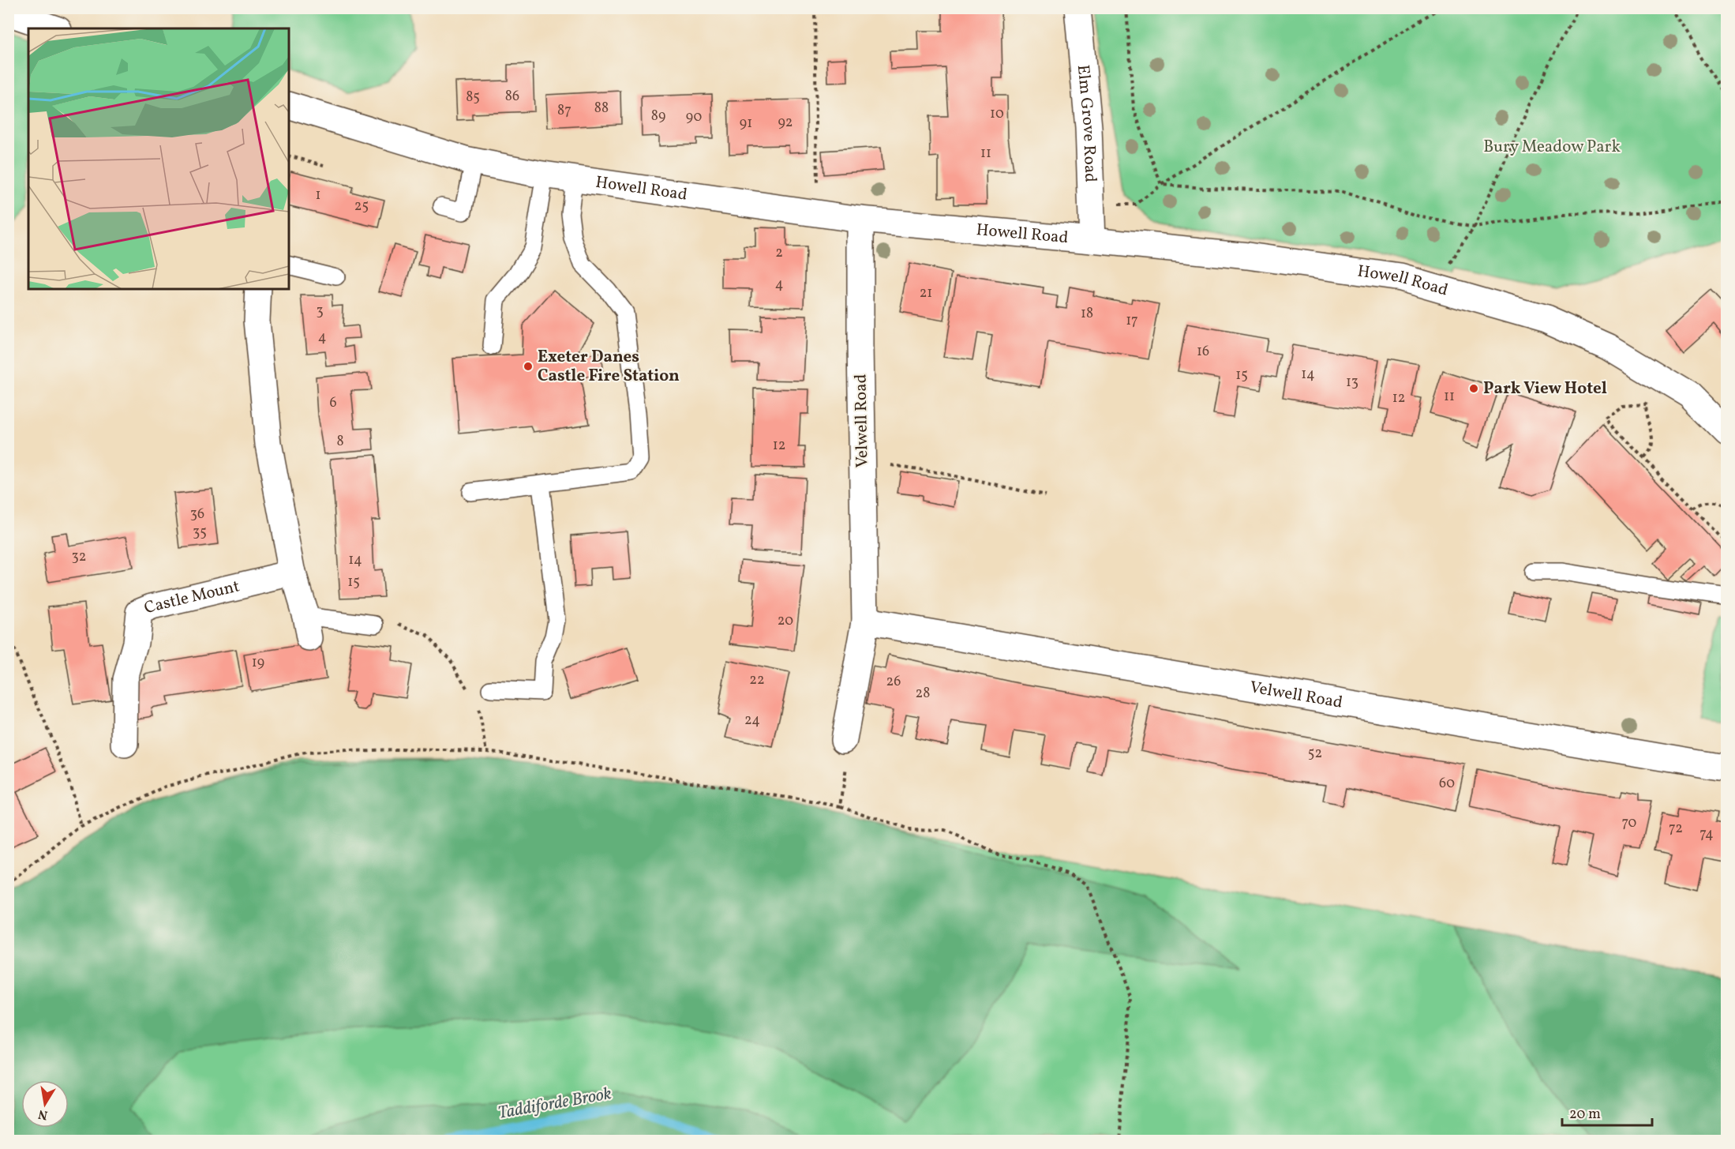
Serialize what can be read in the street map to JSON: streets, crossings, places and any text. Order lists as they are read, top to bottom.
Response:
{
  "streets": {
    "street": [
      "Elm Grove Road",
      "Howell Road",
      "Velwell Road",
      "Castle Mount"
    ]
  },
  "crossings": [
    ["Elm Grove Road", "Howell Road"],
    ["Howell Road", "Velwell Road"]
  ],
  "water": ["Taddiforde Brook"],
  "parks": ["Bury Meadow Park"],
  "places": ["Exeter Danes Castle Fire Station", "Park View Hotel"],
  "house_numbers": [
    "86",
    "85",
    "88",
    "87",
    "10",
    "89",
    "90",
    "92",
    "91",
    "11",
    "1",
    "25",
    "2",
    "4",
    "21",
    "3",
    "18",
    "17",
    "4",
    "16",
    "14",
    "15",
    "13",
    "11",
    "12",
    "6",
    "8",
    "12",
    "36",
    "35",
    "32",
    "14",
    "15",
    "20",
    "19",
    "22",
    "26",
    "28",
    "24",
    "52",
    "60",
    "70",
    "72",
    "74"
  ],
  "scale_bar": "20 m",
  "north": "bottom"
}
